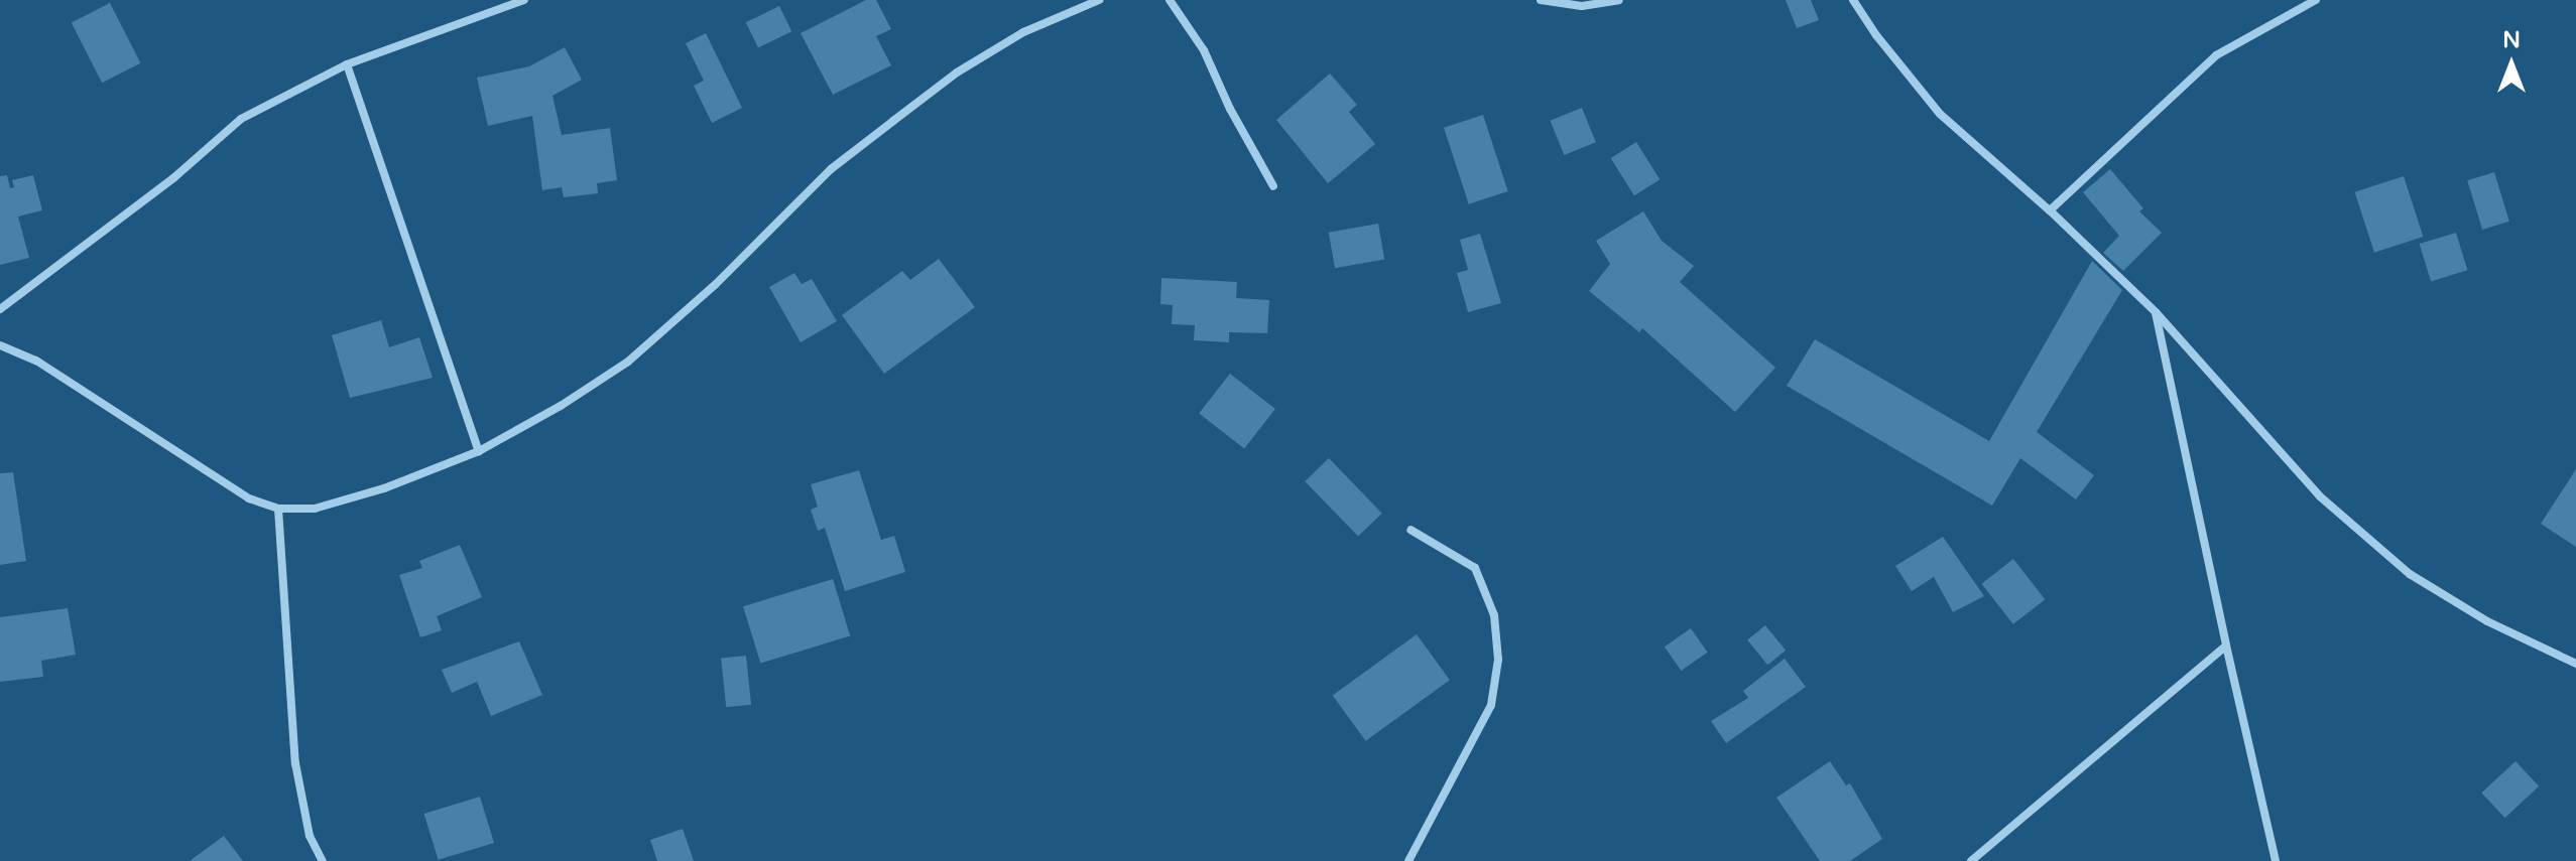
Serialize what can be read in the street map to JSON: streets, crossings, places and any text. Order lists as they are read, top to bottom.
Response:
{
  "north": "top"
}
